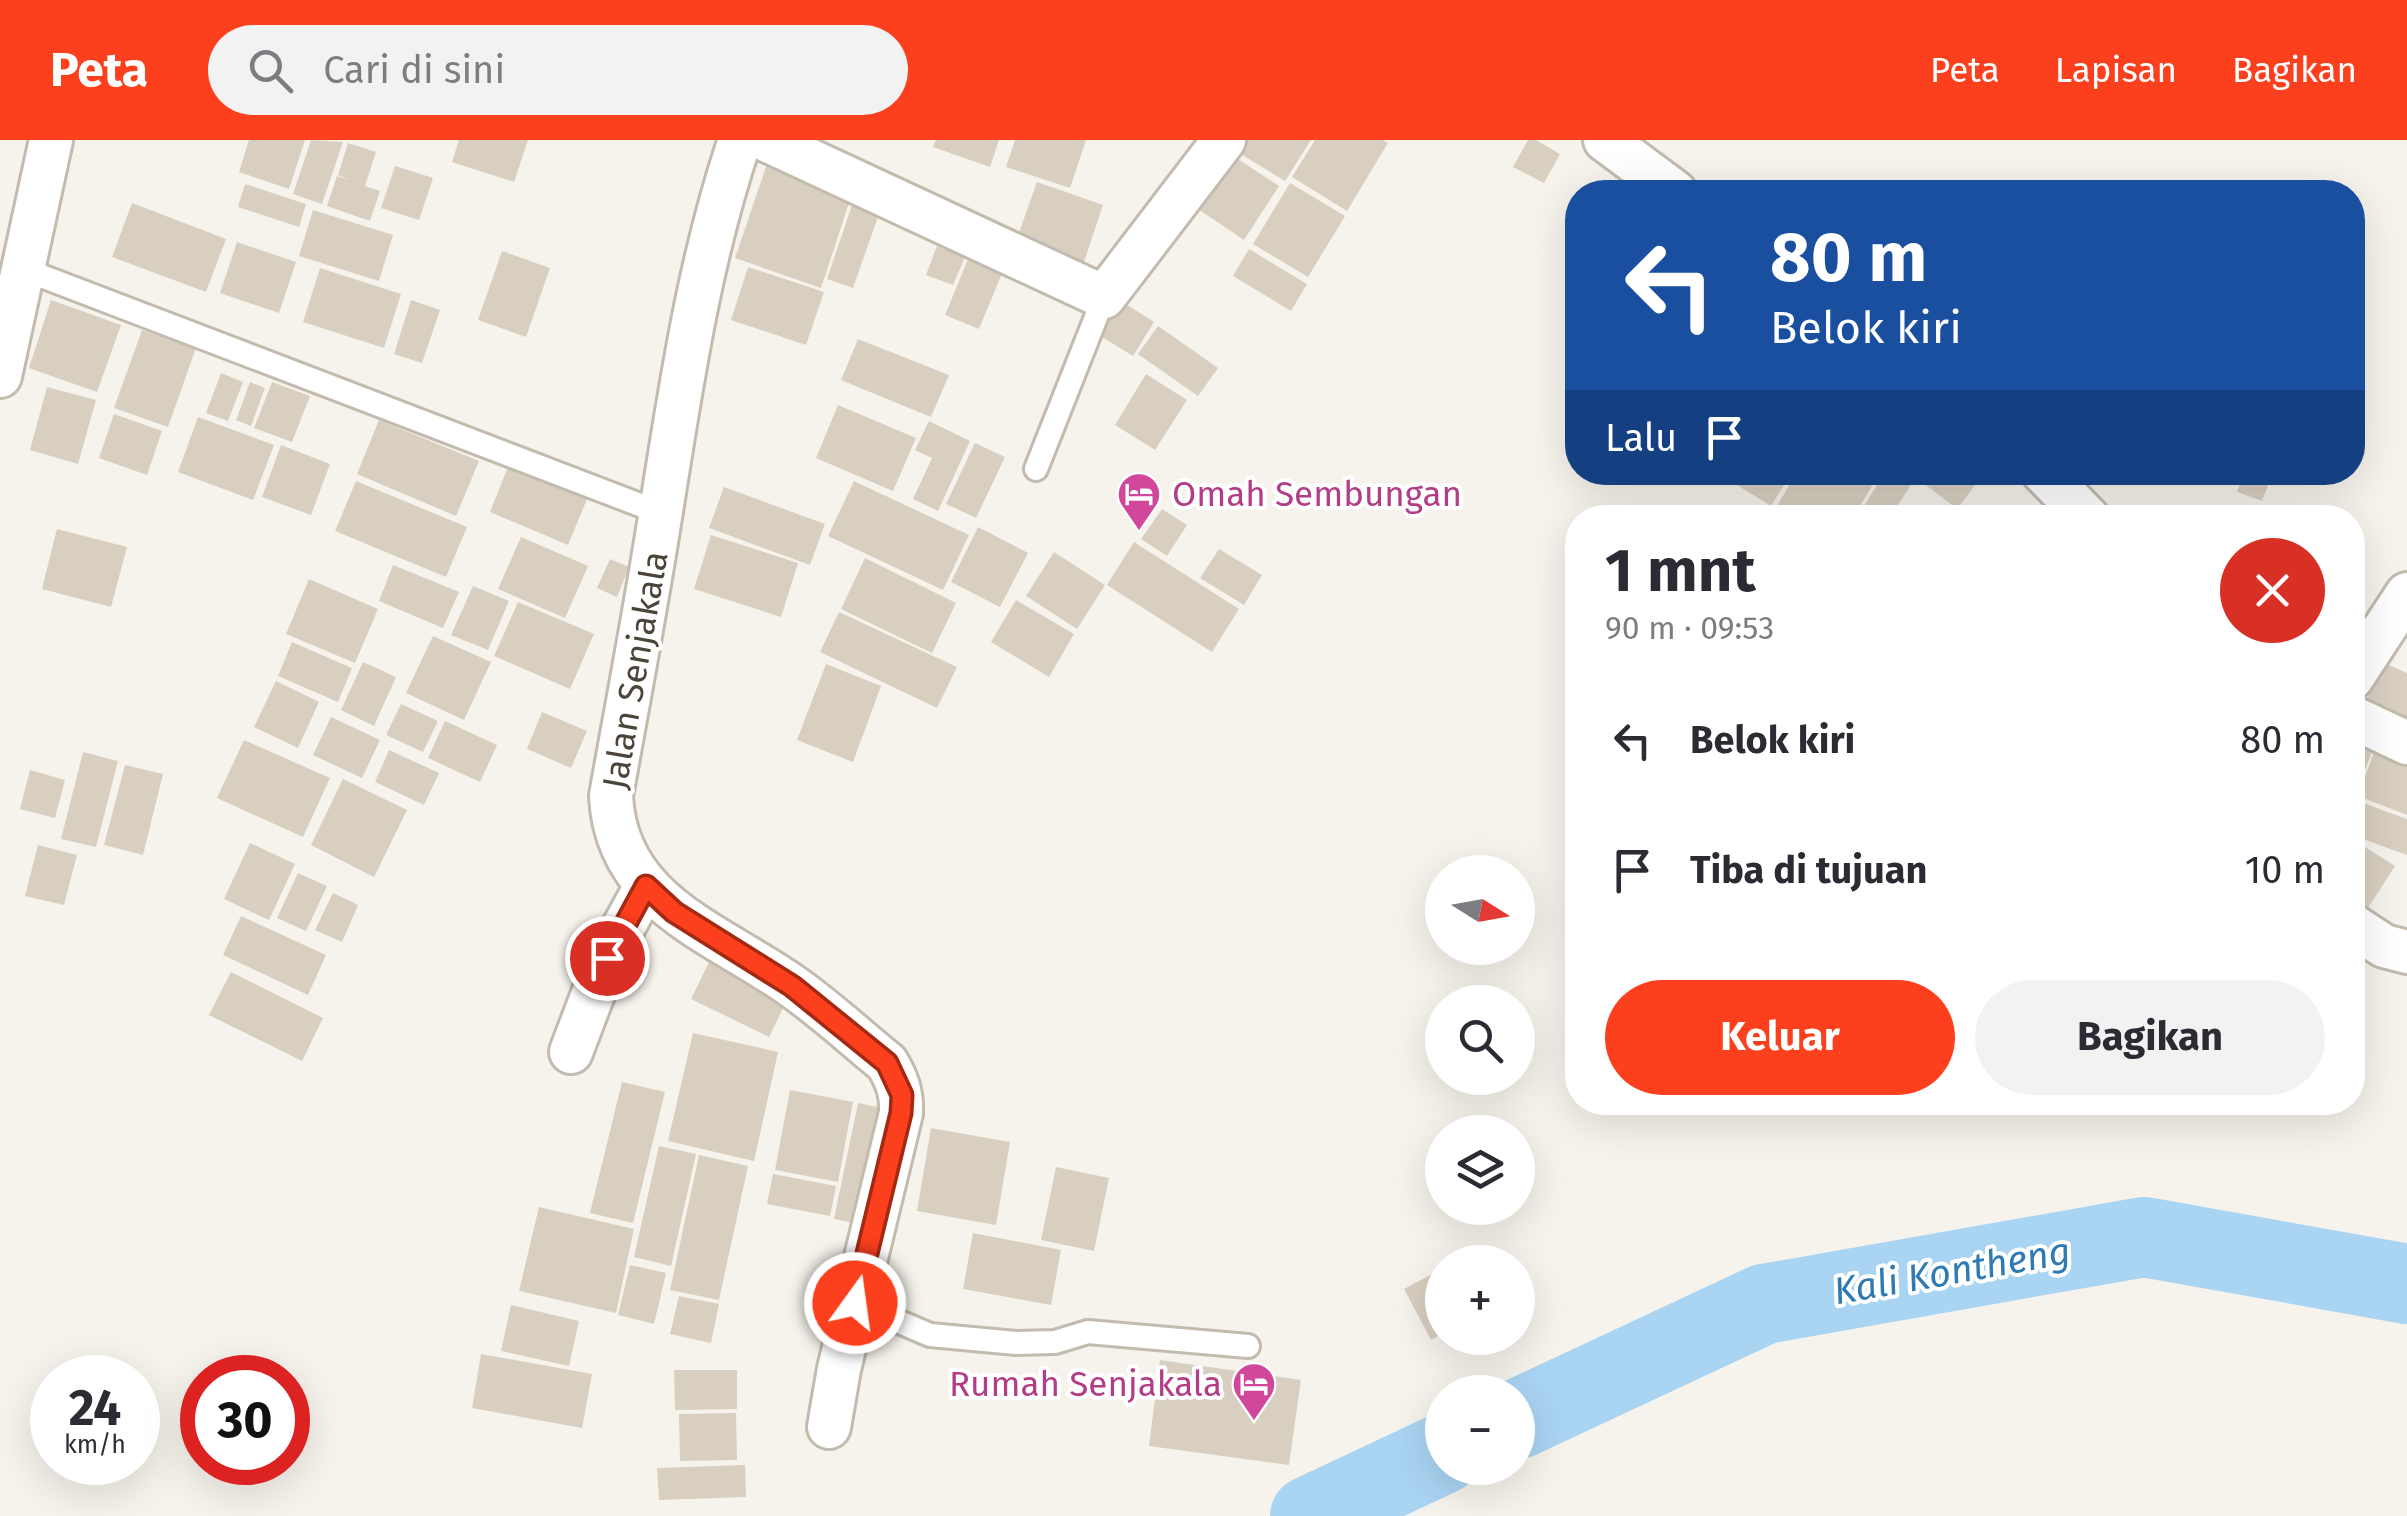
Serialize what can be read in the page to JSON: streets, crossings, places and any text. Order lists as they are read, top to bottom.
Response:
{
  "streets": {
    "street": ["Jalan Senjakala"]
  },
  "water": ["Kali Kontheng"],
  "places": {
    "hotel": ["Omah Sembungan", "Rumah Senjakala"]
  },
  "north": "right",
  "page": {
    "header": "Peta",
    "search": "Cari di sini",
    "nav": ["Peta", "Lapisan", "Bagikan"],
    "turn": ["80 m", "Belok kiri"],
    "then": "Lalu",
    "heading": ["1 mnt", "90 m · 09:53"],
    "list": [
      {
        "name": "Belok kiri",
        "value": "80 m"
      },
      {
        "name": "Tiba di tujuan",
        "value": "10 m"
      }
    ],
    "map_buttons": ["+", "−"],
    "buttons": ["Keluar", "Bagikan"],
    "speed": "24 km/h",
    "limit": "30"
  }
}
